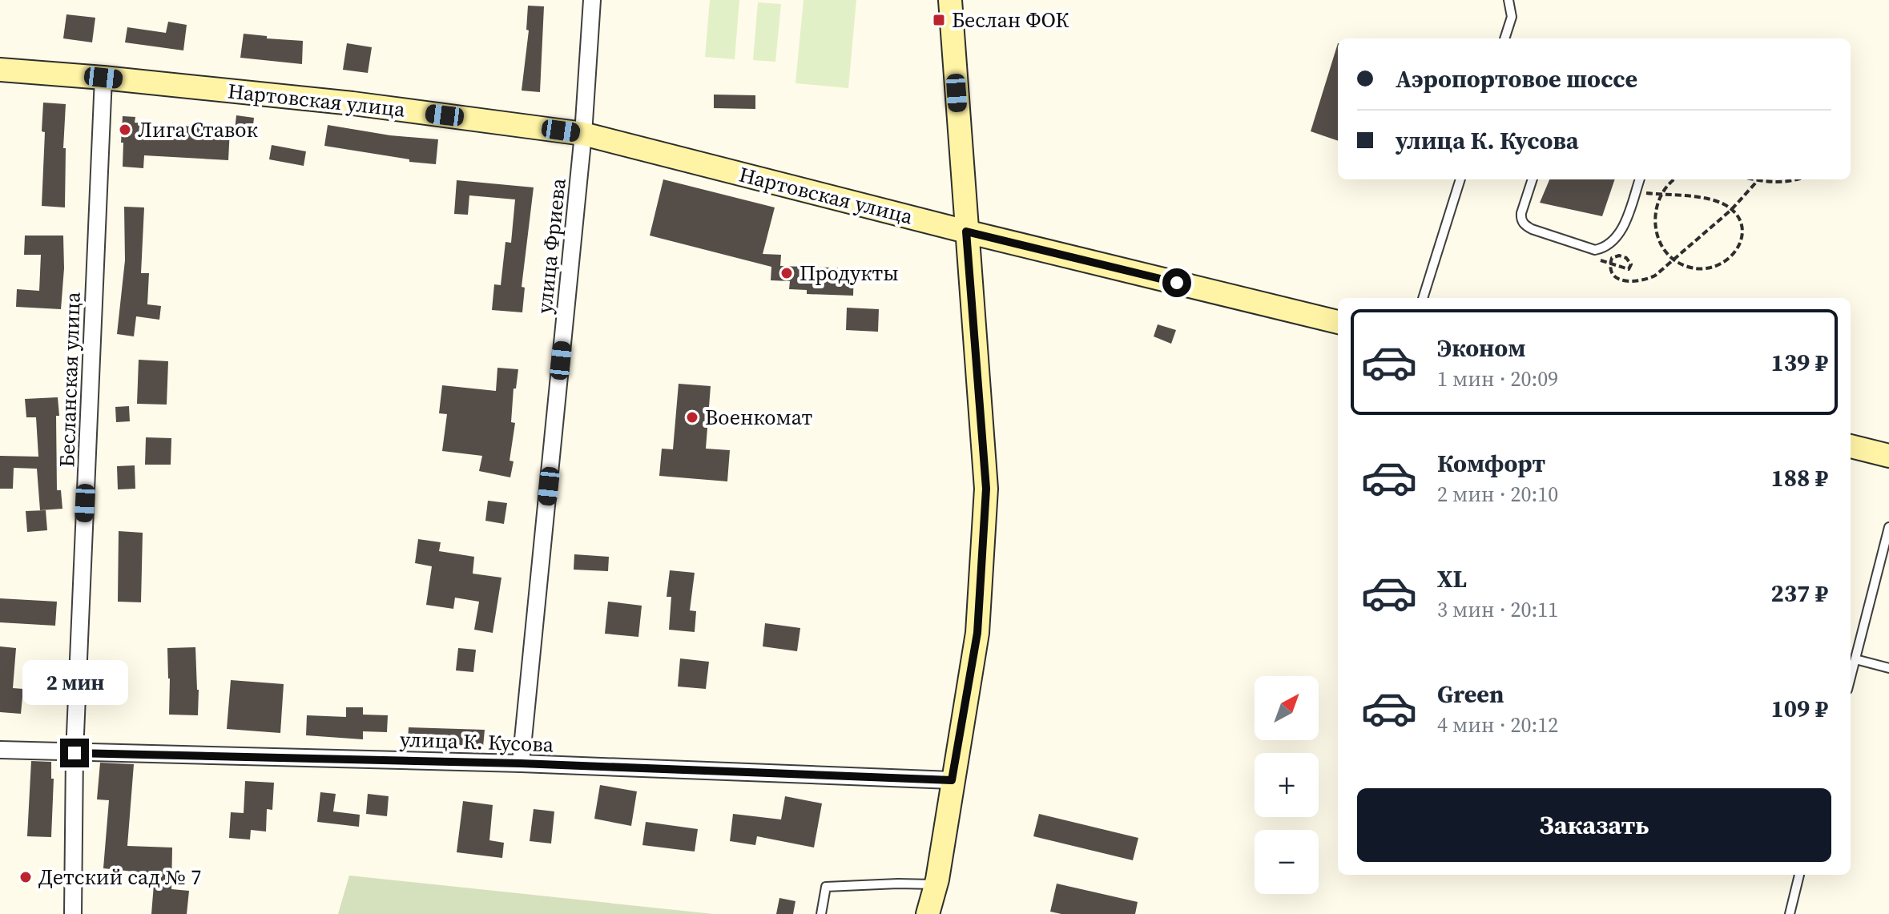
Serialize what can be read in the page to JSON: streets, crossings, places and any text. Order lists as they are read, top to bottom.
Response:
{
  "streets": {
    "main road": ["Нартовская улица"],
    "street": ["улица Фриева", "Бесланская улица", "улица К. Кусова"]
  },
  "crossings": [
    ["Нартовская улица", "улица Фриева"],
    ["Нартовская улица", "Бесланская улица"],
    ["улица Фриева", "улица К. Кусова"],
    ["Бесланская улица", "улица К. Кусова"]
  ],
  "places": {
    "transit": ["Беслан ФОК"],
    "other": [
      "Лига Ставок",
      "Продукты",
      "Военкомат",
      "Детский сад № 7"
    ]
  },
  "north": "top right",
  "page": {
    "banner": ["Аэропортовое шоссе", "улица К. Кусова"],
    "list": [
      {
        "name": "Эконом",
        "note": "1 мин · 20:09",
        "value": "139 ₽"
      },
      {
        "name": "Комфорт",
        "note": "2 мин · 20:10",
        "value": "188 ₽"
      },
      {
        "name": "XL",
        "note": "3 мин · 20:11",
        "value": "237 ₽"
      },
      {
        "name": "Green",
        "note": "4 мин · 20:12",
        "value": "109 ₽"
      }
    ],
    "bubble": "2 мин",
    "map_buttons": ["+", "−"],
    "buttons": "Заказать"
  }
}
